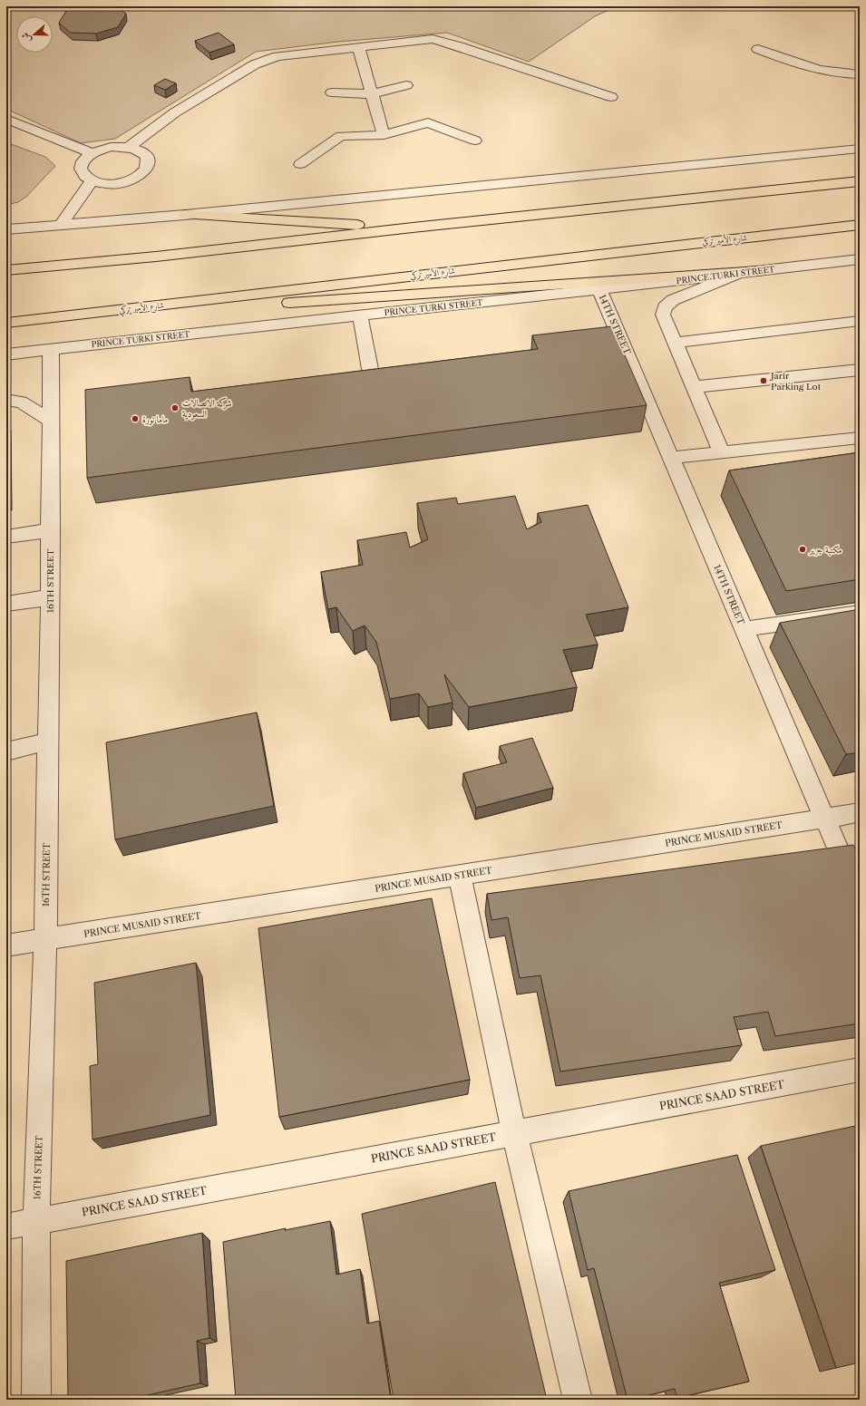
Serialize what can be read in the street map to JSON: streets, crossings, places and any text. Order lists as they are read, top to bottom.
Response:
{
  "streets": {
    "main road": ["شارع الأمير تركي"],
    "street": [
      "PRINCE TURKI STREET",
      "14TH STREET",
      "16TH STREET",
      "PRINCE MUSAID STREET",
      "PRINCE SAAD STREET"
    ]
  },
  "crossings": [
    ["PRINCE TURKI STREET", "14TH STREET"],
    ["PRINCE TURKI STREET", "16TH STREET"],
    ["14TH STREET", "PRINCE MUSAID STREET"],
    ["16TH STREET", "PRINCE MUSAID STREET"],
    ["16TH STREET", "PRINCE SAAD STREET"]
  ],
  "places": [
    "Jarir Parking Lot",
    "شركة الاتصالات السعودية",
    "ماما نورة",
    "مكتبة جرير"
  ],
  "north": "left"
}
